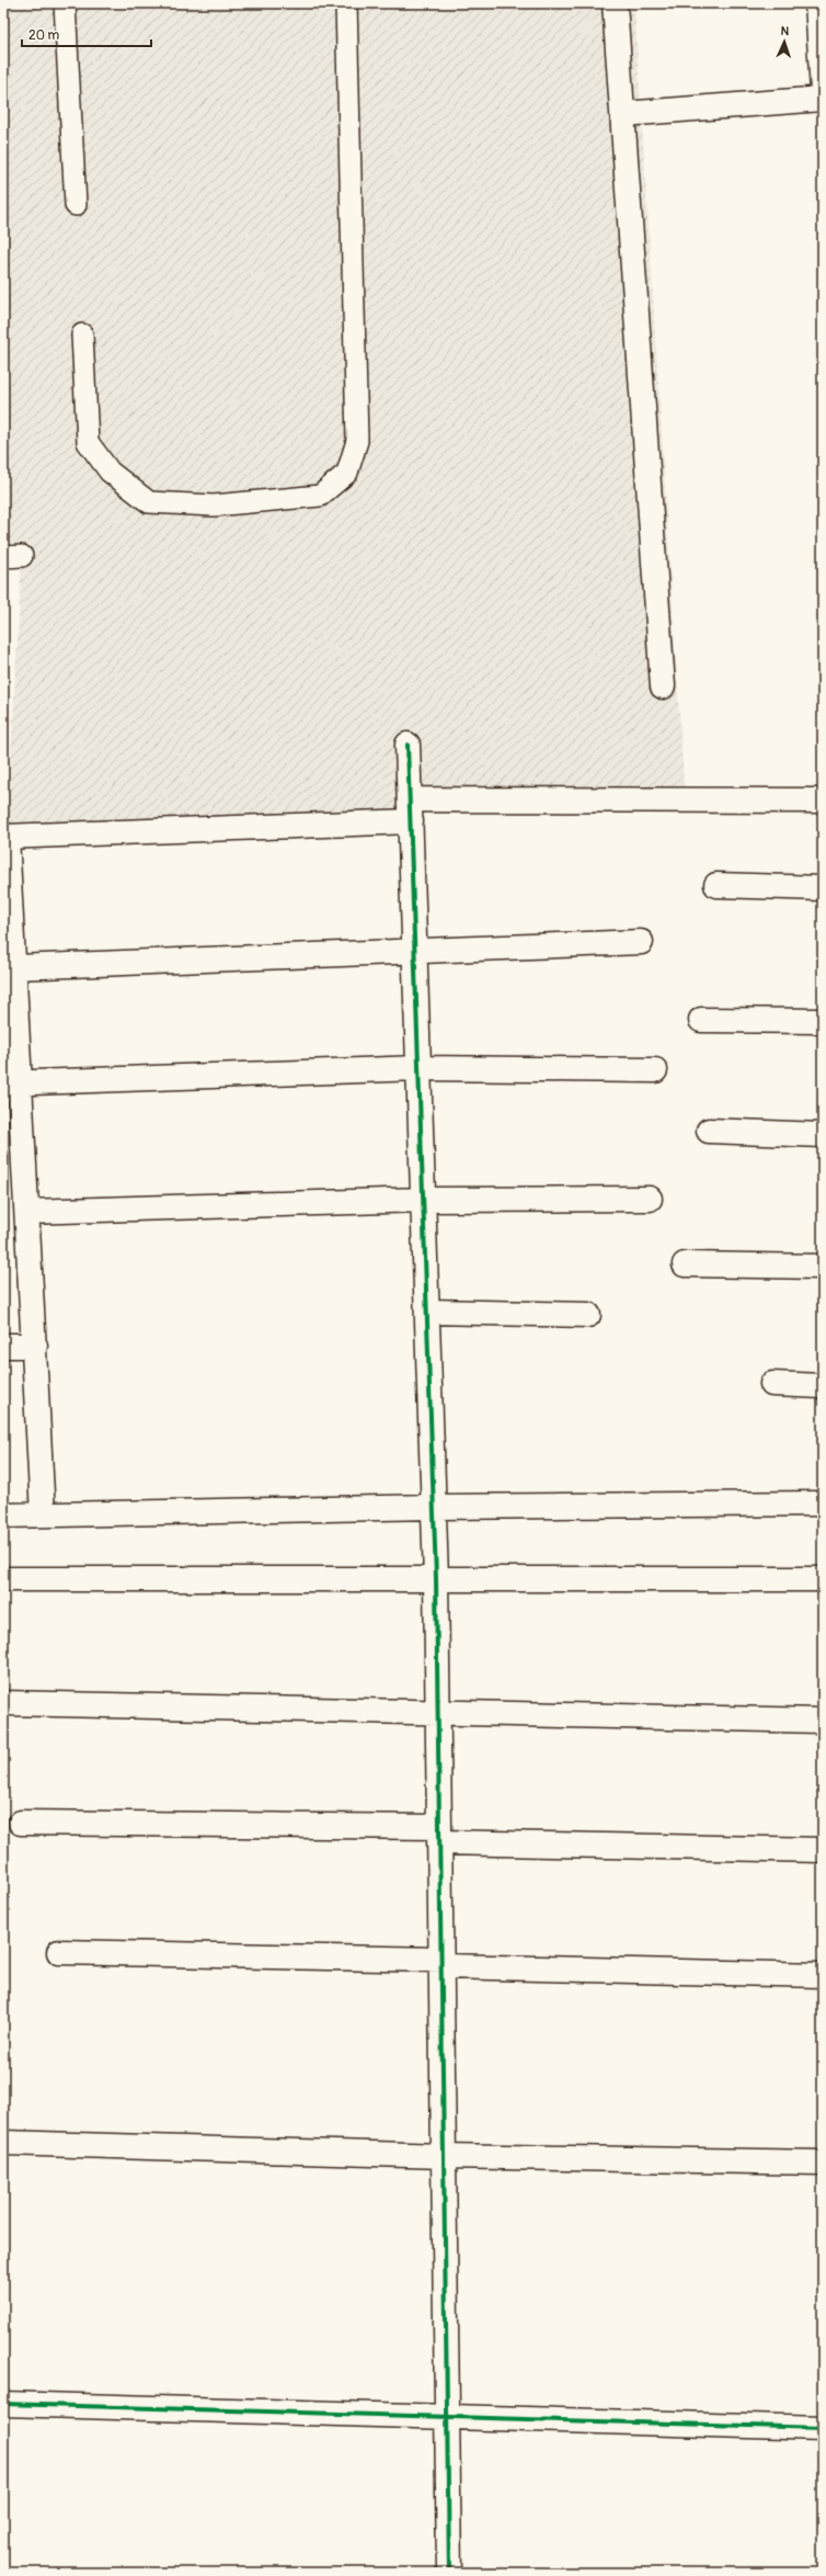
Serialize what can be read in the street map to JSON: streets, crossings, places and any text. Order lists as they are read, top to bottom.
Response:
{
  "scale_bar": "20 m",
  "north": "top"
}
